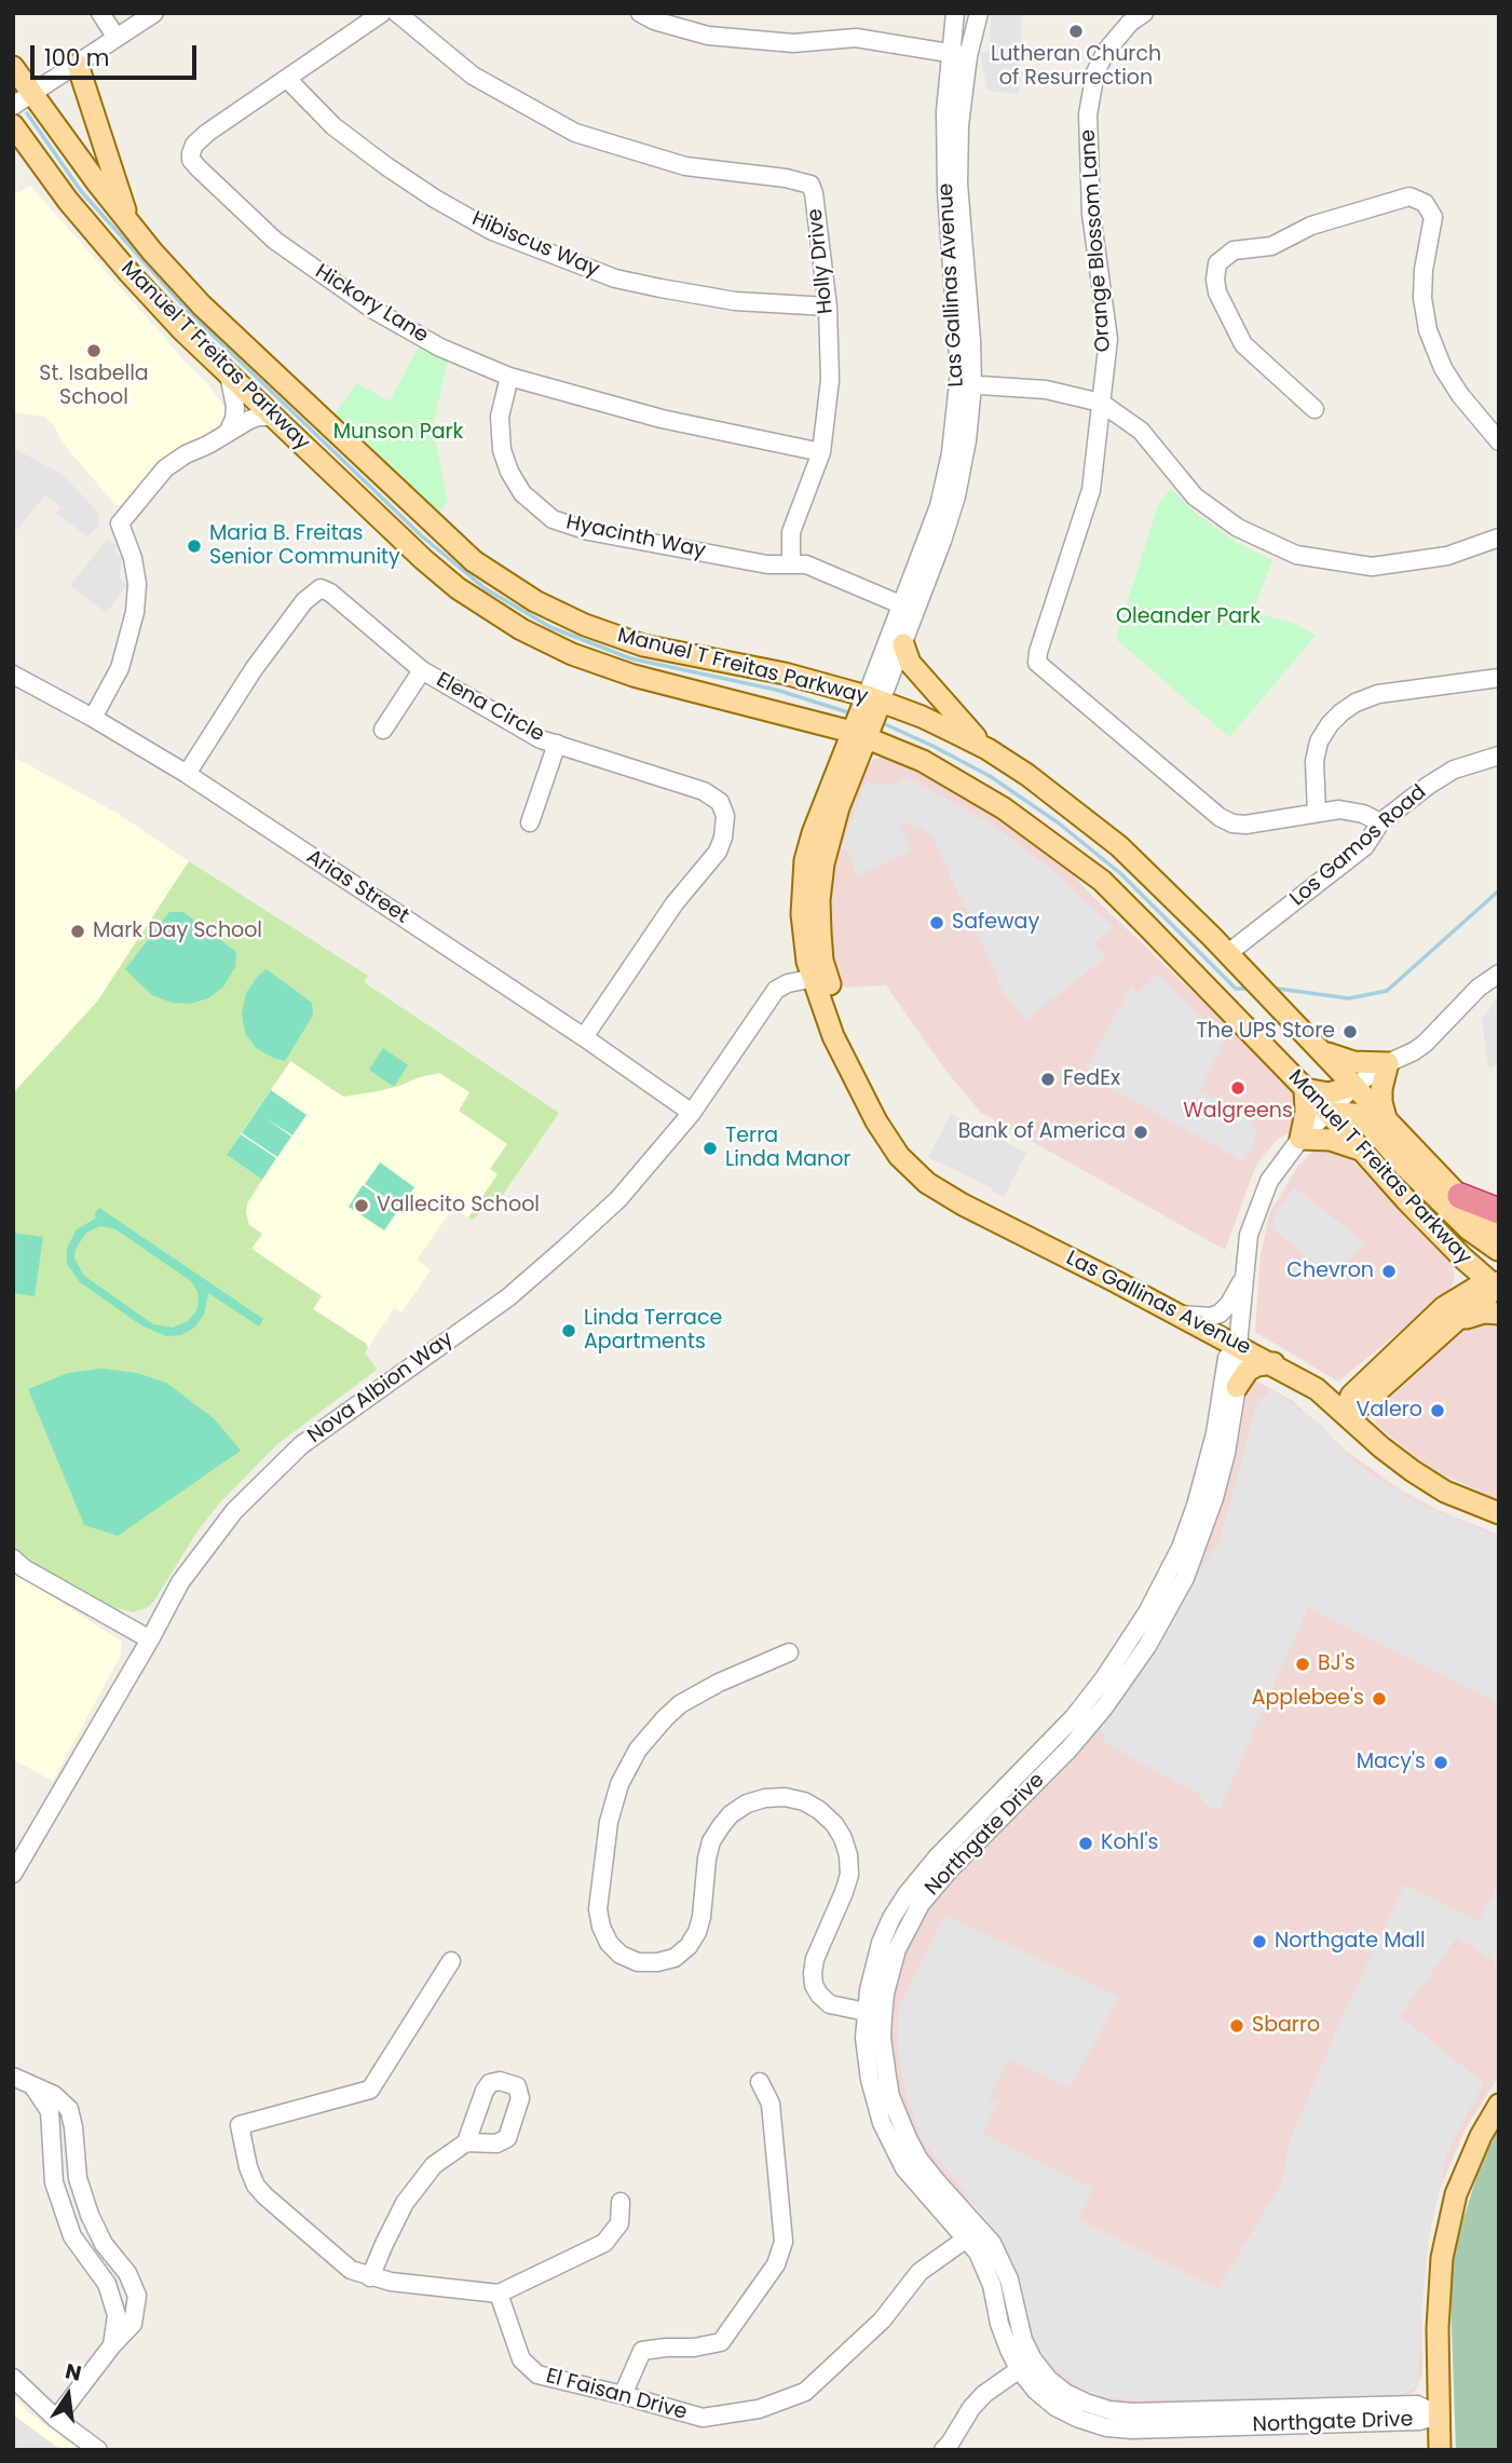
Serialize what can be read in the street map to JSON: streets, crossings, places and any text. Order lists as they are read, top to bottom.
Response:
{
  "streets": {
    "main road": ["Las Gallinas Avenue", "Manuel T Freitas Parkway"],
    "street": [
      "Orange Blossom Lane",
      "Hibiscus Way",
      "Holly Drive",
      "Hickory Lane",
      "Hyacinth Way",
      "Elena Circle",
      "Los Gamos Road",
      "Arias Street",
      "Nova Albion Way",
      "Northgate Drive",
      "El Faisan Drive"
    ]
  },
  "crossings": [
    ["Orange Blossom Lane", "Los Gamos Road"],
    ["Hibiscus Way", "Holly Drive"],
    ["Hibiscus Way", "Hickory Lane"],
    ["Holly Drive", "Hickory Lane"],
    ["Holly Drive", "Hyacinth Way"],
    ["Las Gallinas Avenue", "Manuel T Freitas Parkway"],
    ["Las Gallinas Avenue", "Nova Albion Way"],
    ["Las Gallinas Avenue", "Northgate Drive"],
    ["Hickory Lane", "Hyacinth Way"],
    ["Manuel T Freitas Parkway", "Los Gamos Road"],
    ["Manuel T Freitas Parkway", "Northgate Drive"],
    ["Elena Circle", "Arias Street"],
    ["Arias Street", "Nova Albion Way"],
    ["Northgate Drive", "El Faisan Drive"]
  ],
  "parks": ["Munson Park", "Oleander Park"],
  "places": [
    "Lutheran Church of Resurrection",
    "St. Isabella School",
    "Maria B. Freitas Senior Community",
    "Safeway",
    "Mark Day School",
    "The UPS Store",
    "FedEx",
    "Walgreens",
    "Bank of America",
    "Terra Linda Manor",
    "Vallecito School",
    "Chevron",
    "Linda Terrace Apartments",
    "Valero",
    "BJ's",
    "Applebee's",
    "Macy's",
    "Kohl's",
    "Northgate Mall",
    "Sbarro"
  ],
  "scale_bar": "100 m",
  "north": "top"
}
